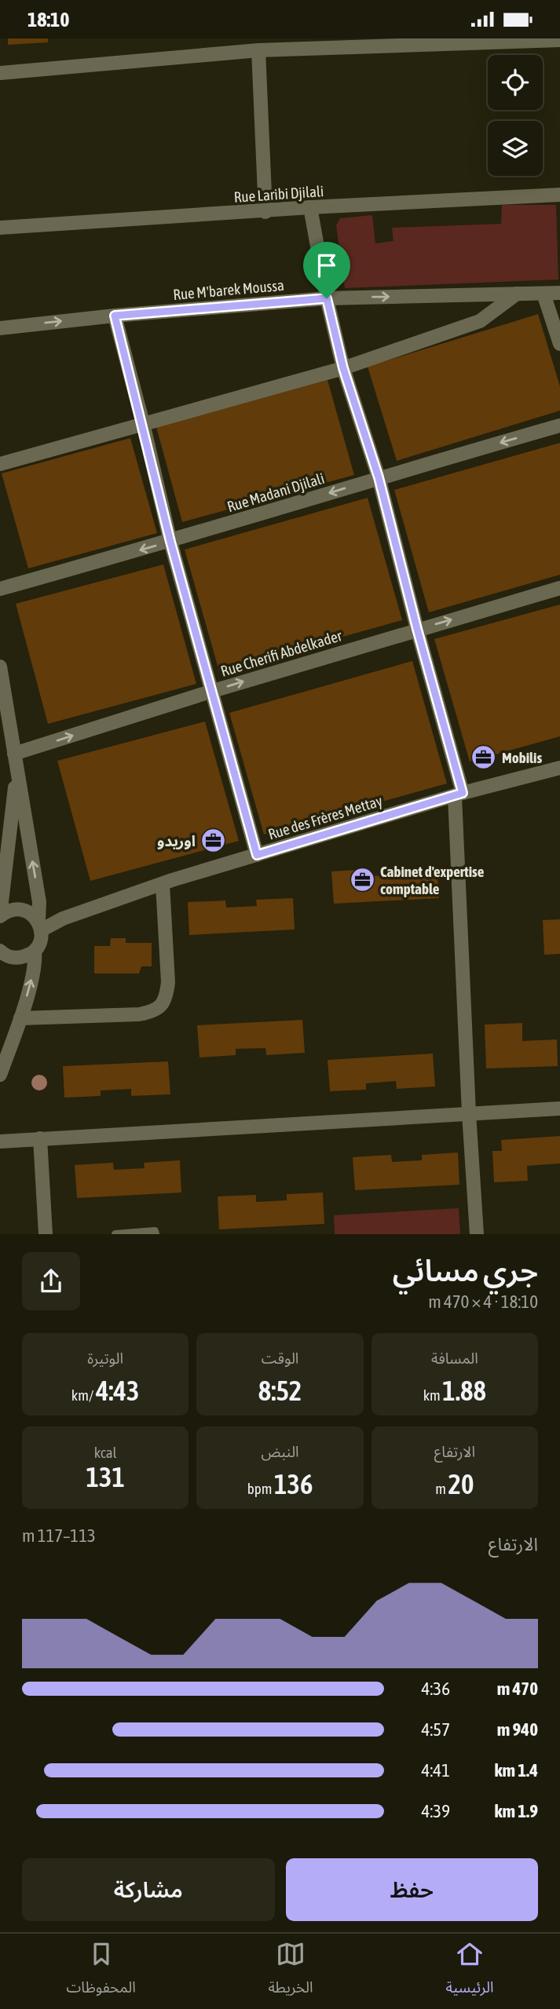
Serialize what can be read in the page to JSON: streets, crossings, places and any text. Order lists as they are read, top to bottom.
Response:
{
  "streets": {
    "street": [
      "Rue Laribi Djilali",
      "Rue M'barek Moussa",
      "Rue Madani Djilali",
      "Rue Cherifi Abdelkader",
      "Rue des Frères Mettay"
    ]
  },
  "one_way": ["Rue Cherifi Abdelkader"],
  "places": {
    "office": ["Mobilis", "اوريدو", "Cabinet d'expertise comptable"]
  },
  "page": {
    "status": "18:10",
    "heading": ["جري مسائي", "18:10 · 4 × 470 m"],
    "stats": [
      ["المسافة", "1.88 km"],
      ["الوقت", "8:52"],
      ["الوتيرة", "4:43 /km"],
      ["الارتفاع", "20 m"],
      ["النبض", "136 bpm"],
      ["kcal", "131"]
    ],
    "chart": ["الارتفاع", "113–117 m"],
    "list": [
      {
        "name": "470 m",
        "note": "4:36"
      },
      {
        "name": "940 m",
        "note": "4:57"
      },
      {
        "name": "1.4 km",
        "note": "4:41"
      },
      {
        "name": "1.9 km",
        "note": "4:39"
      }
    ],
    "buttons": ["حفظ", "مشاركة"],
    "tabs": ["الرئيسية", "الخريطة", "المحفوظات"]
  }
}
